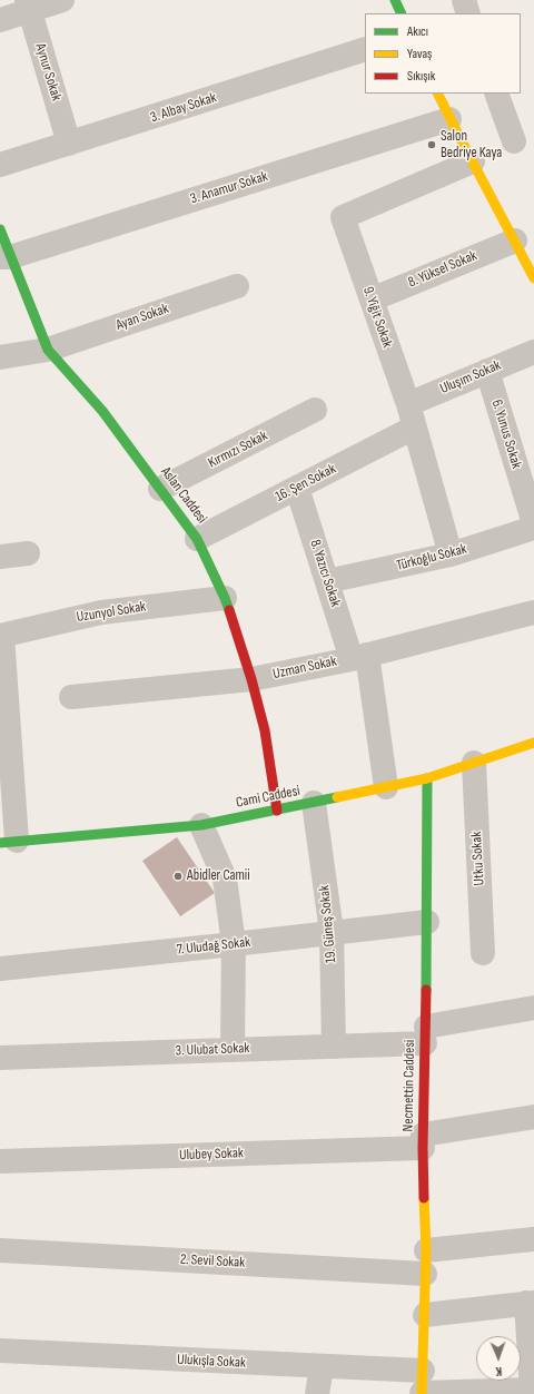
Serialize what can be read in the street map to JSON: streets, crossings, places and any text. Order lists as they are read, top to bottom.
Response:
{
  "streets": {
    "main road": ["Aslan Caddesi", "Cami Caddesi", "Necmettin Caddesi"],
    "street": [
      "Aynur Sokak",
      "3. Albay Sokak",
      "3. Anamur Sokak",
      "8. Yüksel Sokak",
      "Ayan Sokak",
      "9. Yiğit Sokak",
      "Uluşım Sokak",
      "6. Yunus Sokak",
      "Kırmızı Sokak",
      "16. Şen Sokak",
      "Türkoğlu Sokak",
      "8. Yazıcı Sokak",
      "Uzunyol Sokak",
      "Uzman Sokak",
      "Utku Sokak",
      "19. Güneş Sokak",
      "7. Uludağ Sokak",
      "3. Ulubat Sokak",
      "Ulubey Sokak",
      "2. Sevil Sokak",
      "Ulukışla Sokak"
    ]
  },
  "crossings": [
    ["Aynur Sokak", "3. Albay Sokak"],
    ["3. Anamur Sokak", "Aslan Caddesi"],
    ["8. Yüksel Sokak", "9. Yiğit Sokak"],
    ["Ayan Sokak", "Aslan Caddesi"],
    ["9. Yiğit Sokak", "Uluşım Sokak"],
    ["9. Yiğit Sokak", "16. Şen Sokak"],
    ["9. Yiğit Sokak", "Türkoğlu Sokak"],
    ["Uluşım Sokak", "6. Yunus Sokak"],
    ["Kırmızı Sokak", "Aslan Caddesi"],
    ["16. Şen Sokak", "Aslan Caddesi"],
    ["16. Şen Sokak", "8. Yazıcı Sokak"],
    ["Aslan Caddesi", "Uzunyol Sokak"],
    ["Aslan Caddesi", "Uzman Sokak"],
    ["Aslan Caddesi", "Cami Caddesi"],
    ["Türkoğlu Sokak", "8. Yazıcı Sokak"],
    ["8. Yazıcı Sokak", "Uzman Sokak"],
    ["8. Yazıcı Sokak", "Cami Caddesi"],
    ["Cami Caddesi", "Utku Sokak"],
    ["Cami Caddesi", "19. Güneş Sokak"],
    ["Cami Caddesi", "Necmettin Caddesi"],
    ["19. Güneş Sokak", "7. Uludağ Sokak"],
    ["19. Güneş Sokak", "3. Ulubat Sokak"],
    ["7. Uludağ Sokak", "Necmettin Caddesi"],
    ["3. Ulubat Sokak", "Necmettin Caddesi"],
    ["Necmettin Caddesi", "Ulubey Sokak"],
    ["Necmettin Caddesi", "2. Sevil Sokak"],
    ["Necmettin Caddesi", "Ulukışla Sokak"]
  ],
  "places": ["Salon Bedriye Kaya", "Abidler Camii"],
  "legend": ["Akıcı", "Yavaş", "Sıkışık"],
  "north": "bottom"
}
